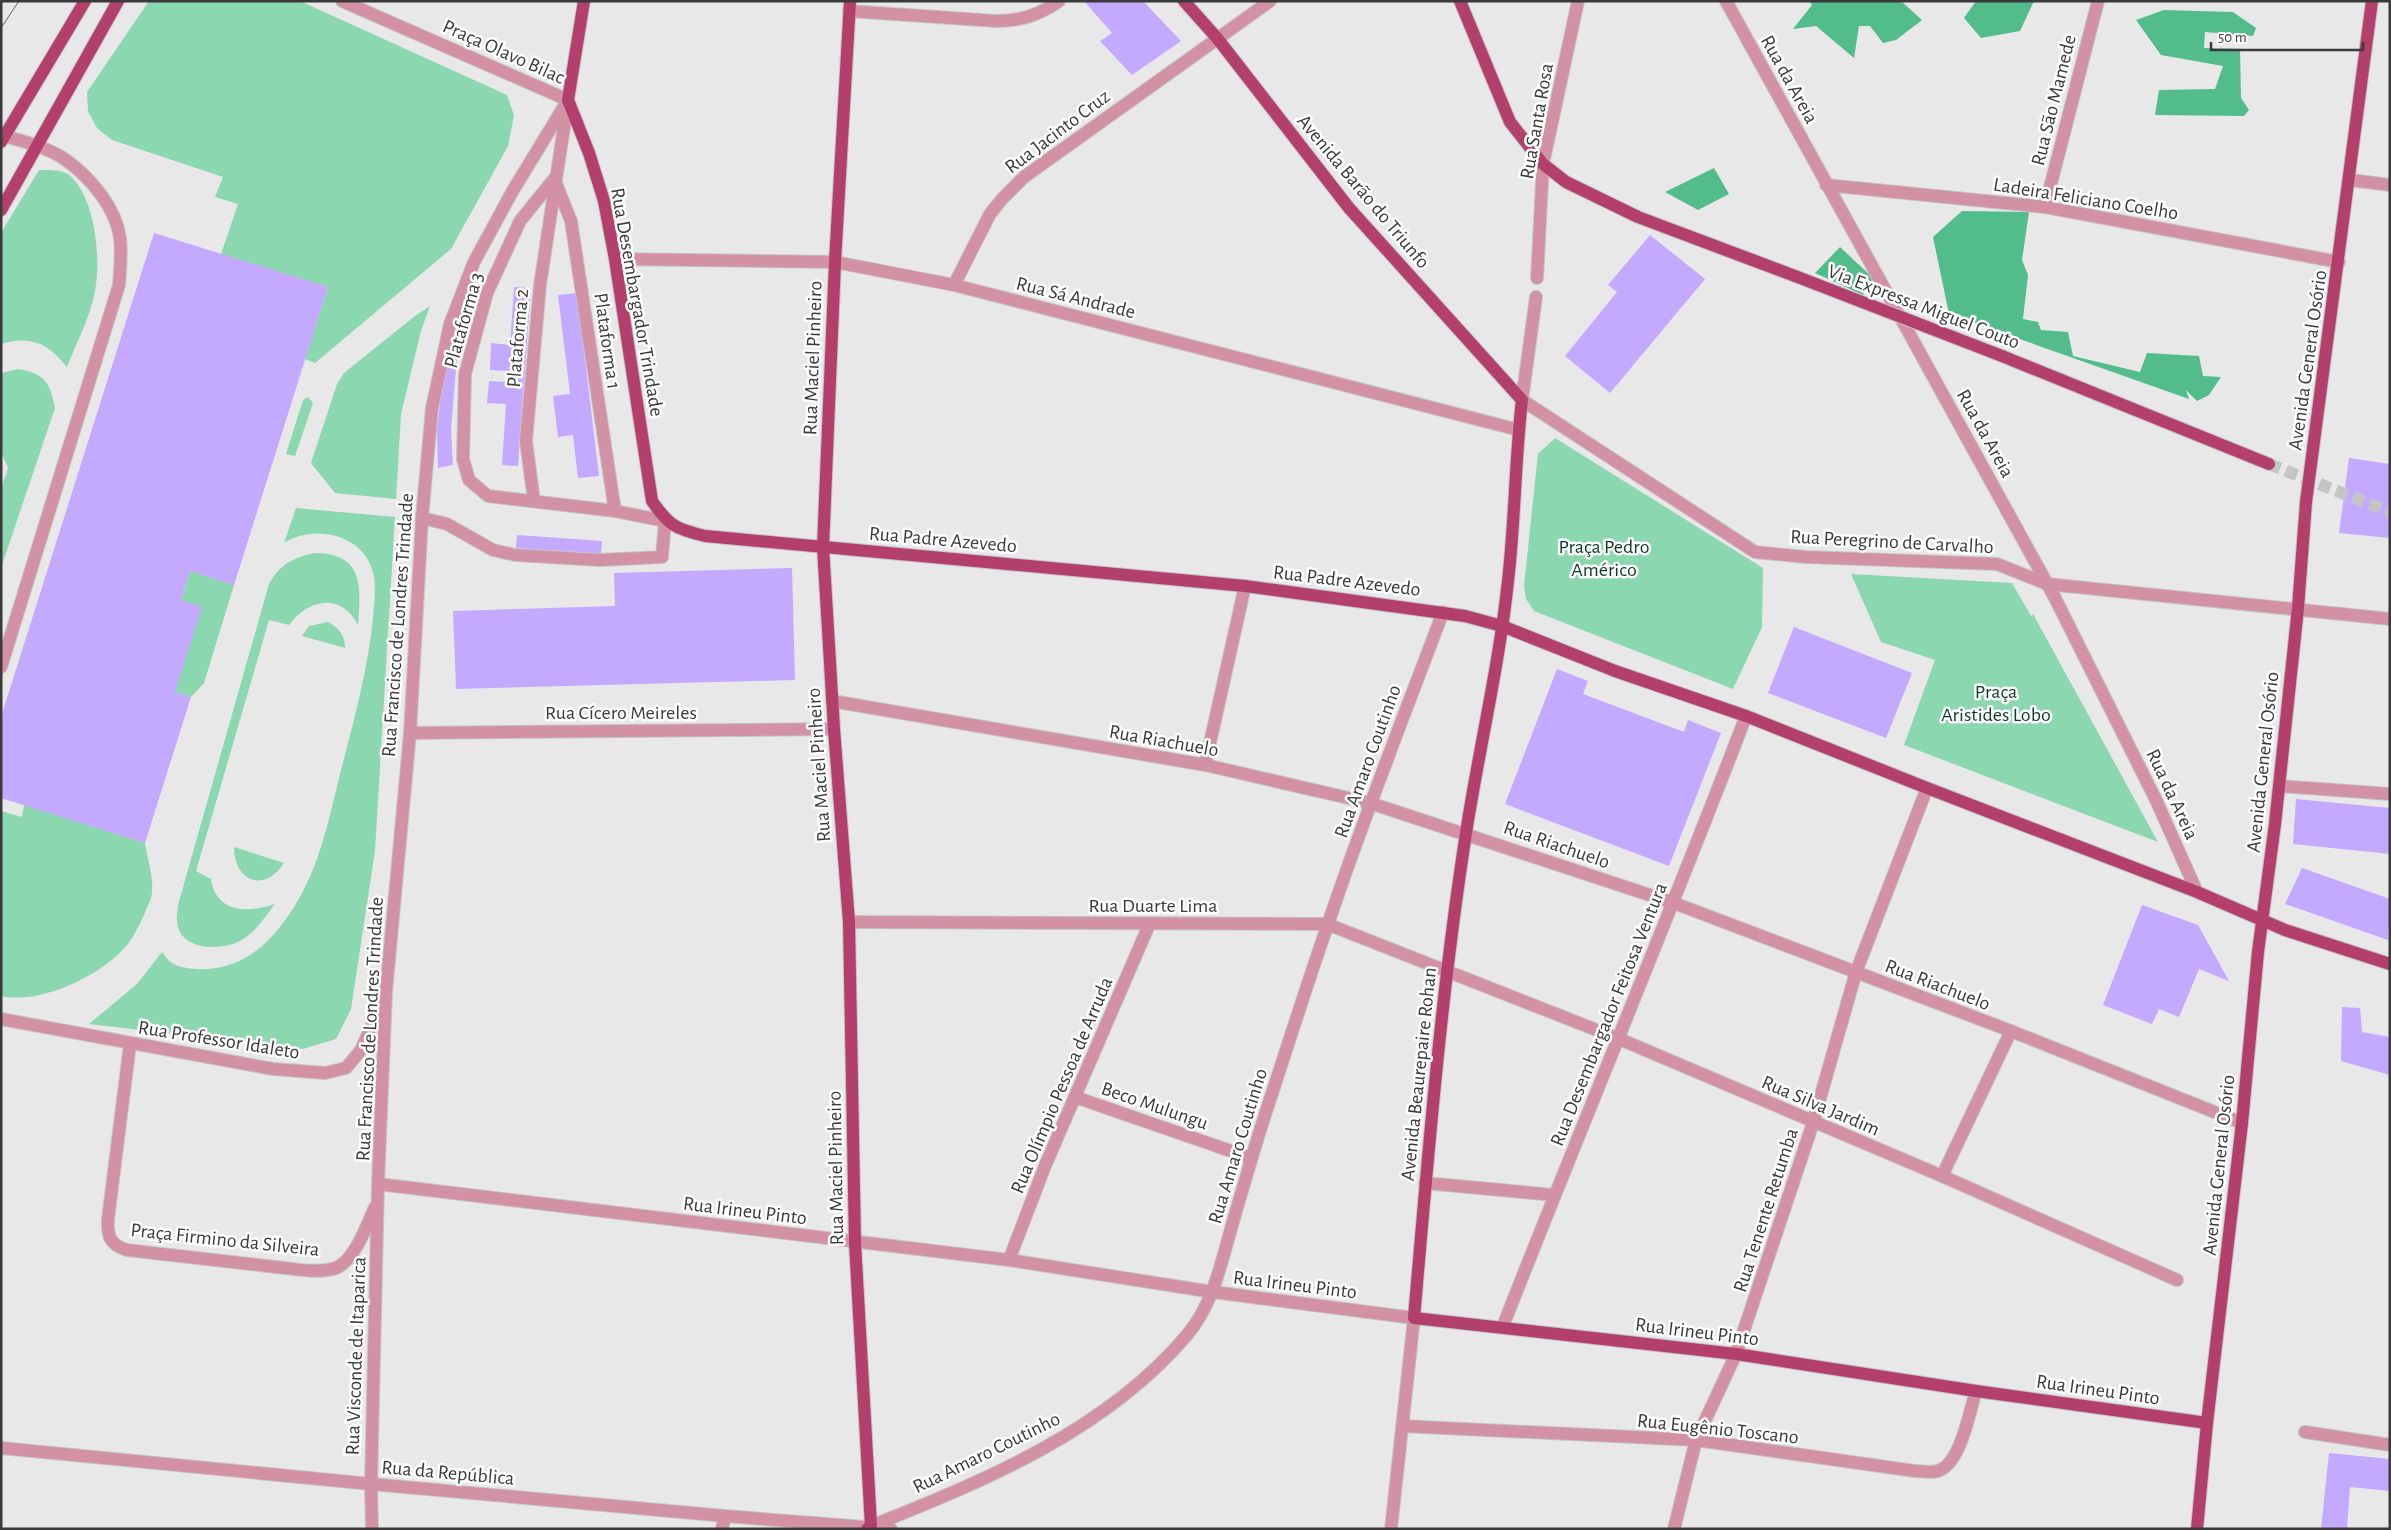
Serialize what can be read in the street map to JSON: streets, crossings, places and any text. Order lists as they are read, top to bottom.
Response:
{
  "streets": {
    "main road": [
      "Avenida Barão do Triunfo",
      "Rua Desembargador Trindade",
      "Via Expressa Miguel Couto",
      "Rua Maciel Pinheiro",
      "Avenida General Osório",
      "Rua Padre Azevedo",
      "Avenida Beaurepaire Rohan",
      "Rua Irineu Pinto"
    ],
    "street": [
      "Praça Olavo Bilac",
      "Rua da Areia",
      "Rua São Mamede",
      "Rua Santa Rosa",
      "Rua Jacinto Cruz",
      "Ladeira Feliciano Coelho",
      "Rua Sá Andrade",
      "Plataforma 3",
      "Plataforma 2",
      "Plataforma 1",
      "Rua Peregrino de Carvalho",
      "Rua Francisco de Londres Trindade",
      "Rua Cícero Meireles",
      "Rua Riachuelo",
      "Rua Amaro Coutinho",
      "Rua Duarte Lima",
      "Rua Desembargador Feitosa Ventura",
      "Rua Professor Idaleto",
      "Rua Olímpio Pessoa de Arruda",
      "Beco Mulungu",
      "Rua Silva Jardim",
      "Rua Tenente Retumba",
      "Praça Firmino da Silveira",
      "Rua Visconde de Itaparica",
      "Rua Eugênio Toscano",
      "Rua da República"
    ]
  },
  "crossings": [
    ["Praça Olavo Bilac", "Rua Desembargador Trindade"],
    ["Praça Olavo Bilac", "Plataforma 2"],
    ["Praça Olavo Bilac", "Rua Francisco de Londres Trindade"],
    ["Rua da Areia", "Ladeira Feliciano Coelho"],
    ["Rua da Areia", "Rua Peregrino de Carvalho"],
    ["Rua São Mamede", "Ladeira Feliciano Coelho"],
    ["Rua Santa Rosa", "Via Expressa Miguel Couto"],
    ["Rua Jacinto Cruz", "Avenida Barão do Triunfo"],
    ["Rua Jacinto Cruz", "Rua Sá Andrade"],
    ["Avenida Barão do Triunfo", "Rua Peregrino de Carvalho"],
    ["Ladeira Feliciano Coelho", "Avenida General Osório"],
    ["Rua Sá Andrade", "Rua Desembargador Trindade"],
    ["Rua Sá Andrade", "Rua Maciel Pinheiro"],
    ["Rua Desembargador Trindade", "Plataforma 2"],
    ["Rua Desembargador Trindade", "Rua Padre Azevedo"],
    ["Rua Desembargador Trindade", "Rua Francisco de Londres Trindade"],
    ["Plataforma 3", "Plataforma 2"],
    ["Plataforma 3", "Plataforma 1"],
    ["Plataforma 2", "Plataforma 1"],
    ["Plataforma 2", "Rua Francisco de Londres Trindade"],
    ["Rua Maciel Pinheiro", "Rua Padre Azevedo"],
    ["Rua Maciel Pinheiro", "Rua Cícero Meireles"],
    ["Rua Maciel Pinheiro", "Rua Riachuelo"],
    ["Rua Maciel Pinheiro", "Rua Amaro Coutinho"],
    ["Rua Maciel Pinheiro", "Rua Duarte Lima"],
    ["Rua Maciel Pinheiro", "Rua Irineu Pinto"],
    ["Rua Maciel Pinheiro", "Rua da República"],
    ["Avenida General Osório", "Rua Peregrino de Carvalho"],
    ["Avenida General Osório", "Rua Riachuelo"],
    ["Avenida General Osório", "Rua Irineu Pinto"],
    ["Rua Padre Azevedo", "Rua Amaro Coutinho"],
    ["Rua Padre Azevedo", "Avenida Beaurepaire Rohan"],
    ["Rua Francisco de Londres Trindade", "Rua Cícero Meireles"],
    ["Rua Francisco de Londres Trindade", "Rua Professor Idaleto"],
    ["Rua Francisco de Londres Trindade", "Rua Irineu Pinto"],
    ["Rua Francisco de Londres Trindade", "Rua Visconde de Itaparica"],
    ["Rua Riachuelo", "Rua Amaro Coutinho"],
    ["Rua Riachuelo", "Rua Desembargador Feitosa Ventura"],
    ["Rua Riachuelo", "Avenida Beaurepaire Rohan"],
    ["Rua Riachuelo", "Rua Tenente Retumba"],
    ["Rua Amaro Coutinho", "Rua Duarte Lima"],
    ["Rua Amaro Coutinho", "Beco Mulungu"],
    ["Rua Amaro Coutinho", "Rua Irineu Pinto"],
    ["Rua Amaro Coutinho", "Rua da República"],
    ["Rua Duarte Lima", "Avenida Beaurepaire Rohan"],
    ["Rua Duarte Lima", "Rua Olímpio Pessoa de Arruda"],
    ["Rua Duarte Lima", "Rua Silva Jardim"],
    ["Rua Desembargador Feitosa Ventura", "Rua Silva Jardim"],
    ["Rua Desembargador Feitosa Ventura", "Rua Irineu Pinto"],
    ["Rua Professor Idaleto", "Praça Firmino da Silveira"],
    ["Avenida Beaurepaire Rohan", "Rua Silva Jardim"],
    ["Avenida Beaurepaire Rohan", "Rua Irineu Pinto"],
    ["Avenida Beaurepaire Rohan", "Rua Eugênio Toscano"],
    ["Rua Olímpio Pessoa de Arruda", "Beco Mulungu"],
    ["Rua Olímpio Pessoa de Arruda", "Rua Irineu Pinto"],
    ["Rua Silva Jardim", "Rua Tenente Retumba"],
    ["Rua Irineu Pinto", "Rua Tenente Retumba"],
    ["Rua Irineu Pinto", "Rua Visconde de Itaparica"],
    ["Rua Irineu Pinto", "Rua Eugênio Toscano"],
    ["Rua Tenente Retumba", "Rua Eugênio Toscano"],
    ["Praça Firmino da Silveira", "Rua Visconde de Itaparica"],
    ["Rua Visconde de Itaparica", "Rua da República"]
  ],
  "parks": ["Praça Pedro Américo", "Praça Aristides Lobo"],
  "scale_bar": "50 m"
}
